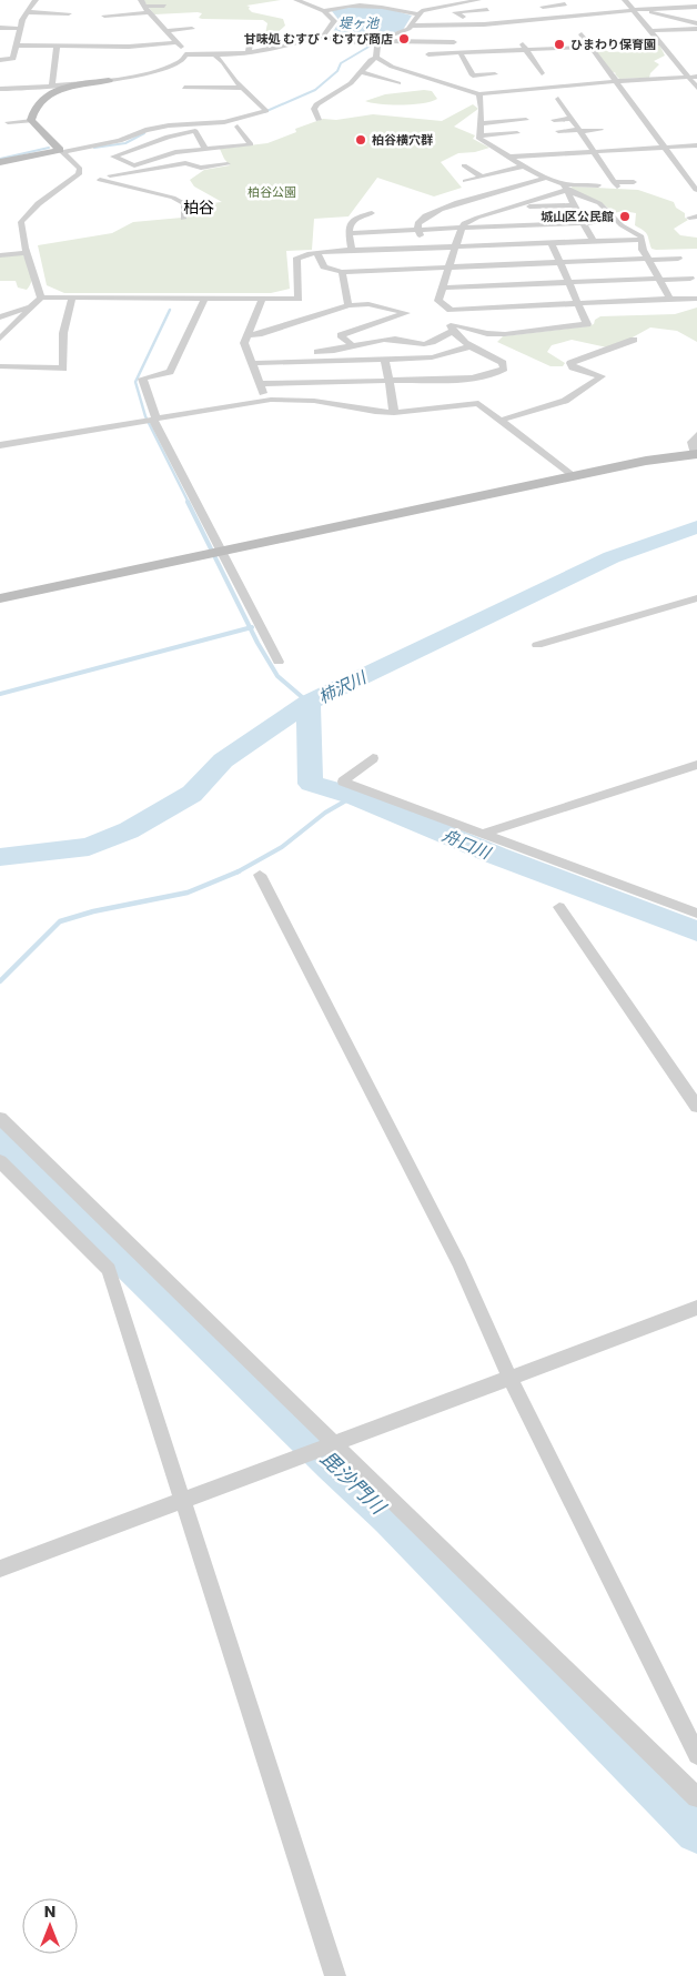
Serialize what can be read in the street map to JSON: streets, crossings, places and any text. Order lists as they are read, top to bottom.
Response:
{
  "districts": ["柏谷"],
  "water": [
    "堤ヶ池",
    "柿沢川",
    "舟口川",
    "毘沙門川"
  ],
  "parks": ["柏谷公園"],
  "places": [
    "甘味処 むすび・むすび商店",
    "ひまわり保育園",
    "柏谷横穴群",
    "城山区公民館"
  ],
  "north": "top"
}
